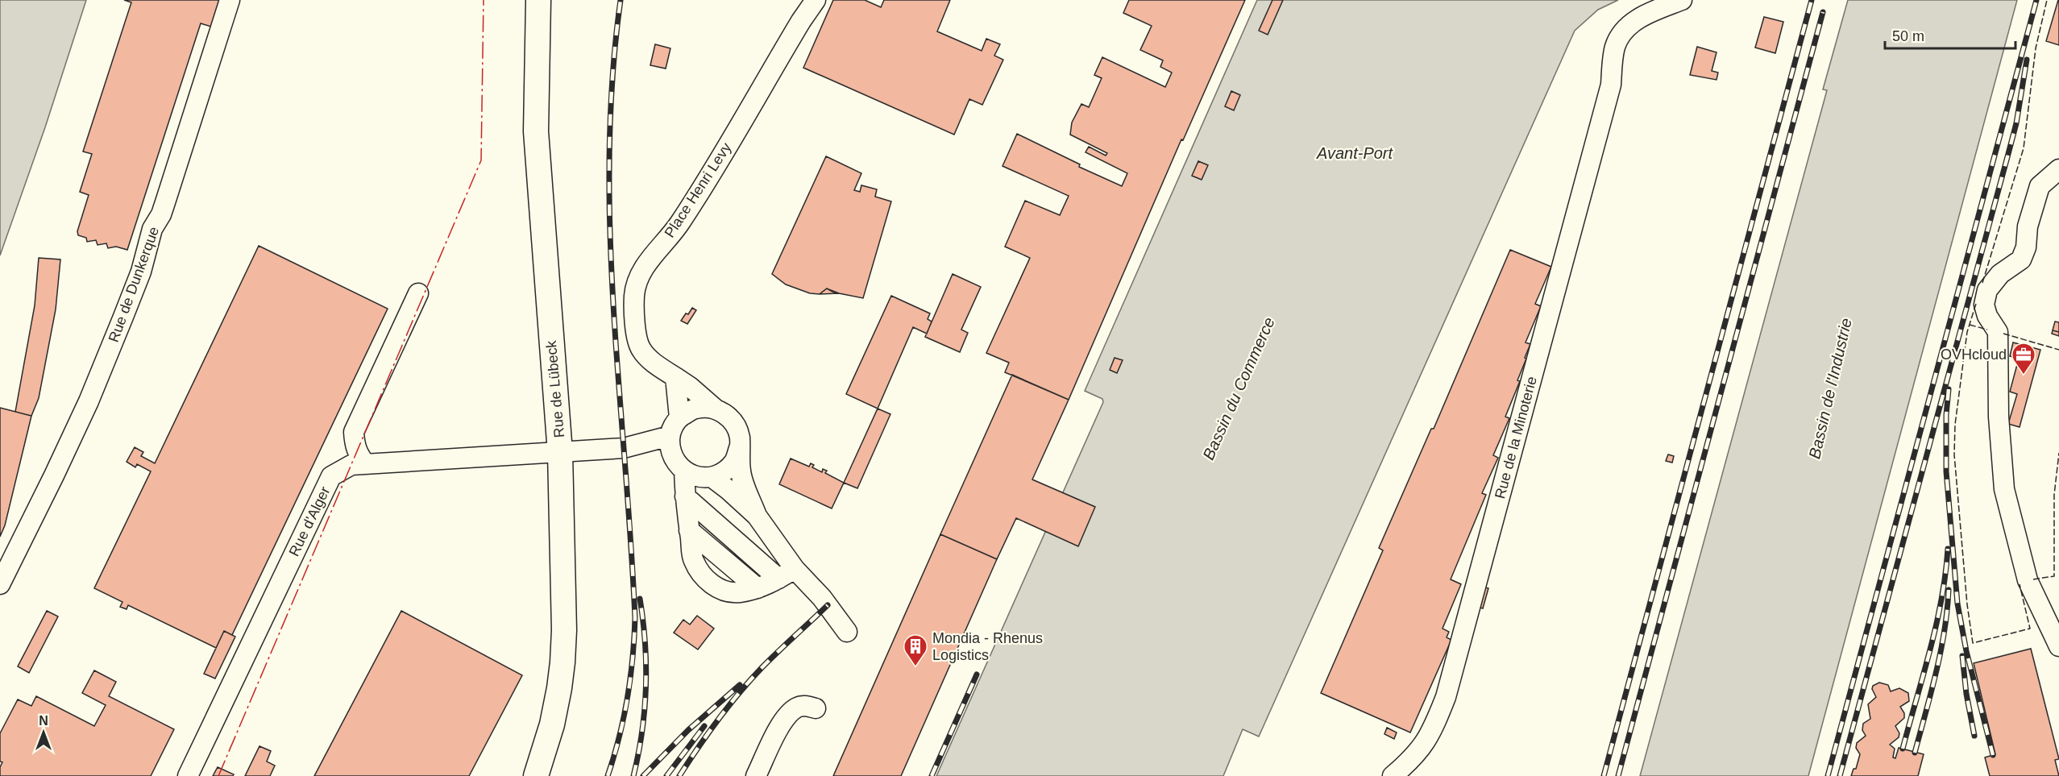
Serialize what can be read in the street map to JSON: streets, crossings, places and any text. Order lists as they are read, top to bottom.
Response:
{
  "streets": {
    "main road": ["Rue de Lübeck"],
    "street": [
      "Place Henri Levy",
      "Rue de Dunkerque",
      "Rue de la Minoterie",
      "Rue d'Alger"
    ]
  },
  "crossings": [
    ["Rue de Lübeck", "Rue d'Alger"]
  ],
  "water": ["Avant-Port", "Bassin du Commerce", "Bassin de l'Industrie"],
  "places": {
    "office": ["OVHcloud"],
    "building": ["Mondia - Rhenus Logistics"]
  },
  "scale_bar": "50 m",
  "north": "top"
}
